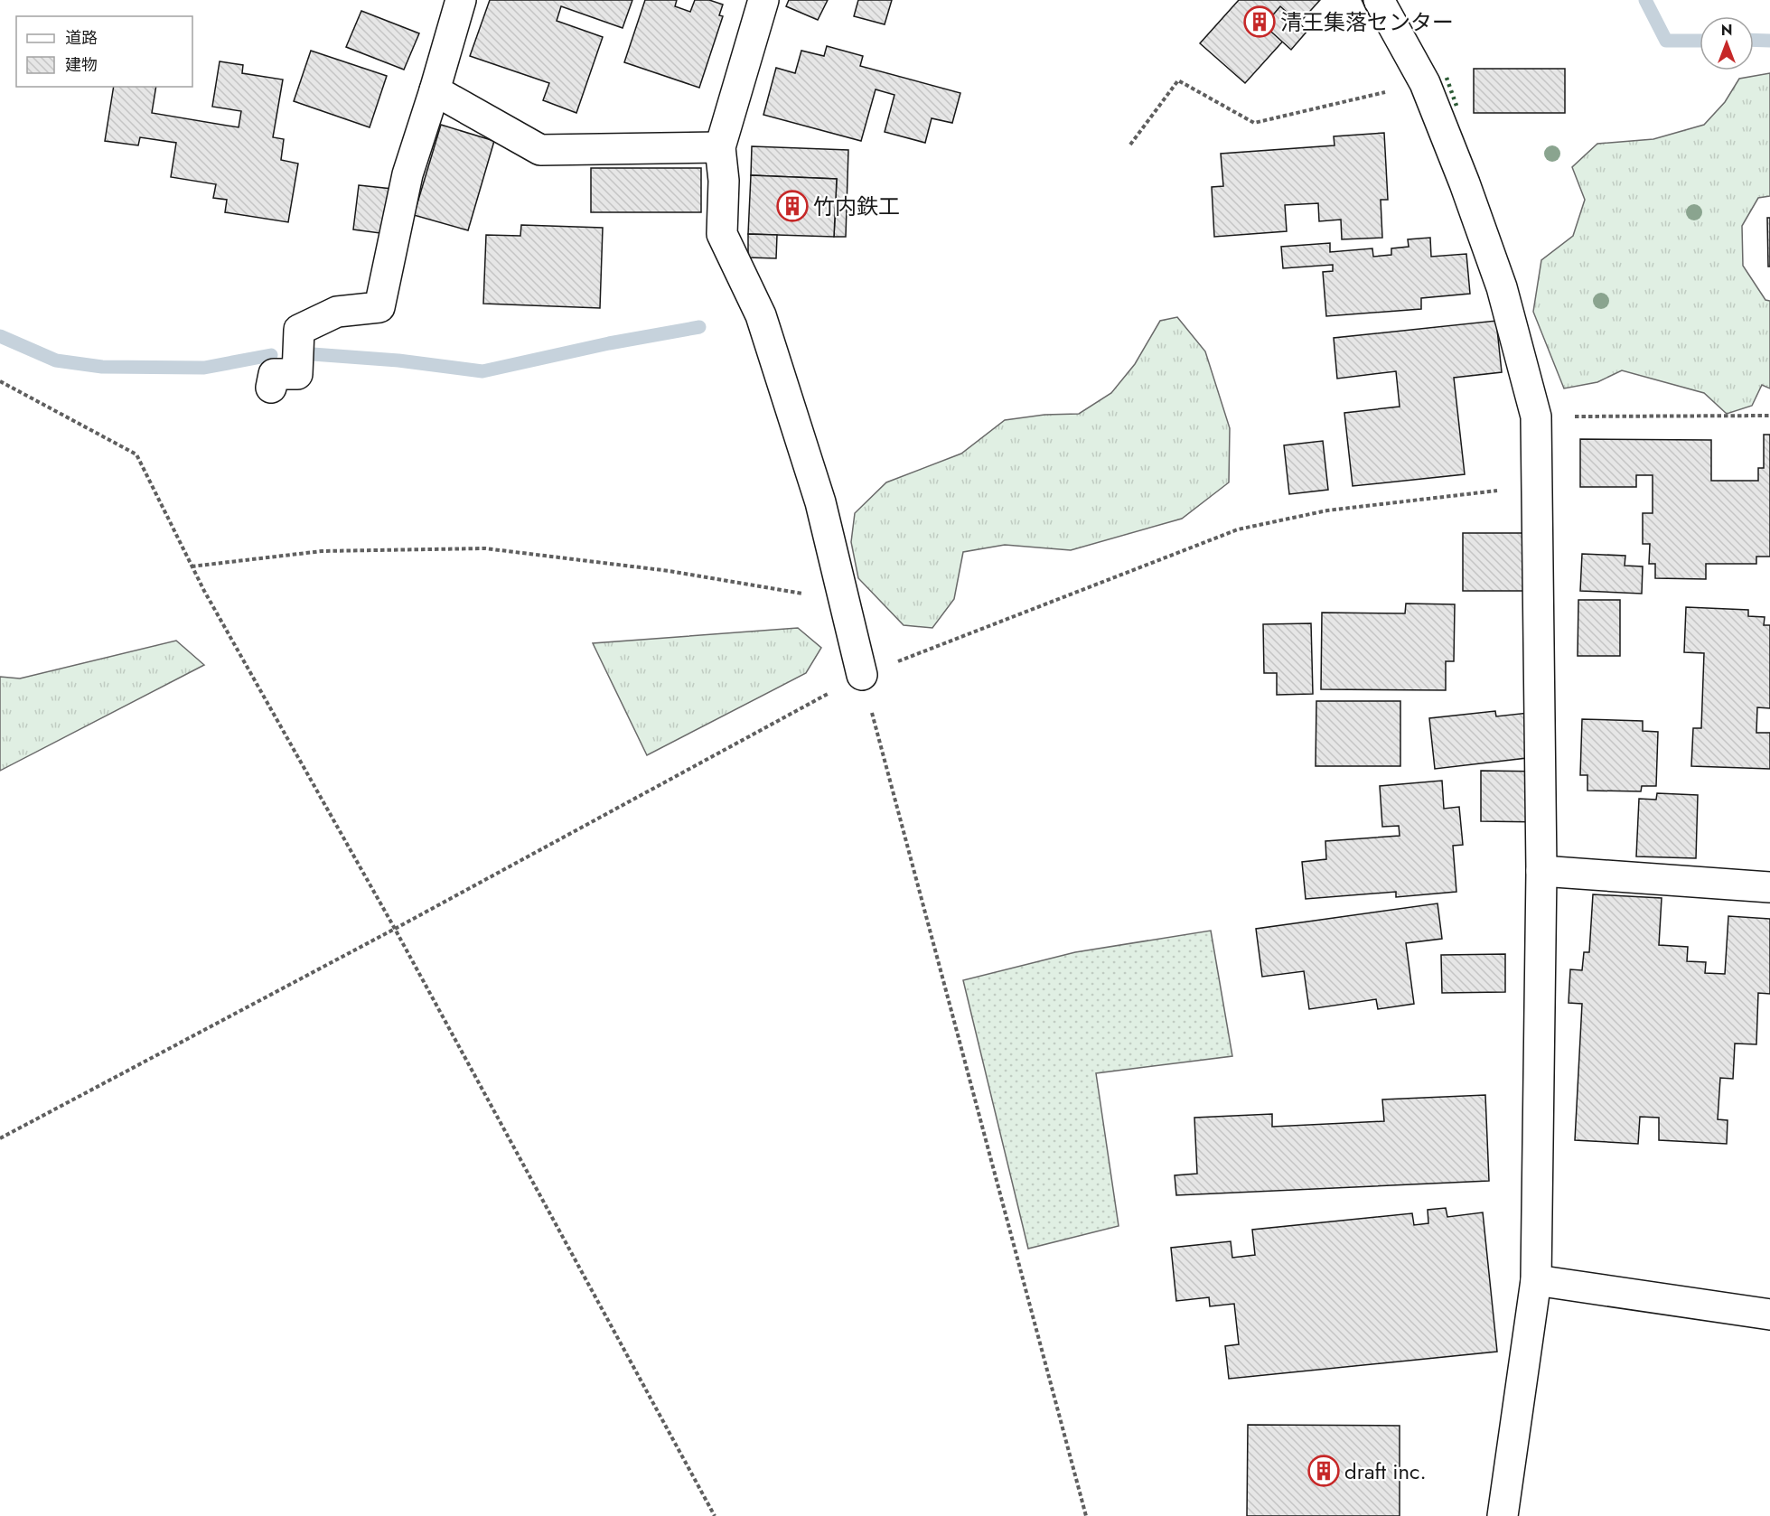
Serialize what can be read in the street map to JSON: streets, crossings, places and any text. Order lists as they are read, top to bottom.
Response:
{
  "places": {
    "building": ["清王集落センター", "竹内鉄工", "draft inc."]
  },
  "legend": ["道路", "建物"],
  "north": "top"
}
